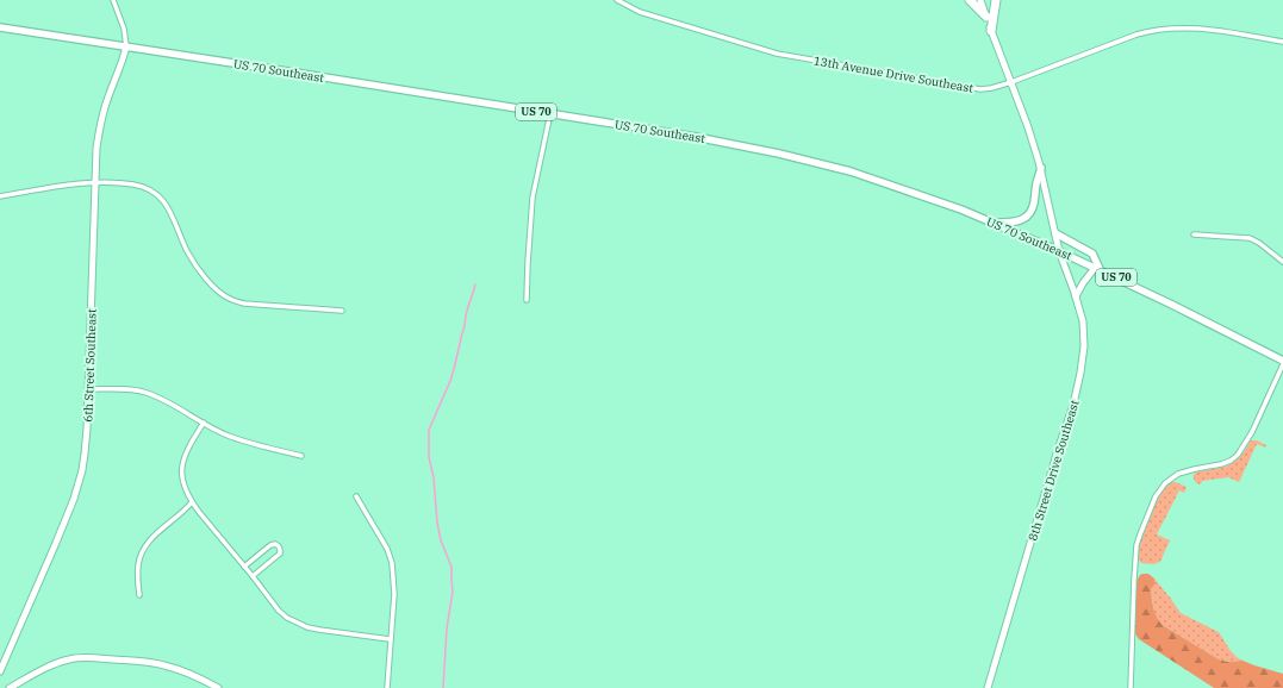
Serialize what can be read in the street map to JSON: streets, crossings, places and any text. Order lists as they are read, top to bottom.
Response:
{
  "streets": {
    "main road": ["US 70 Southeast", "US 70"],
    "street": ["13th Avenue Drive Southeast", "6th Street Southeast", "8th Street Drive Southeast"]
  },
  "crossings": [
    ["US 70 Southeast", "6th Street Southeast"],
    ["US 70 Southeast", "8th Street Drive Southeast"],
    ["13th Avenue Drive Southeast", "8th Street Drive Southeast"]
  ]
}
